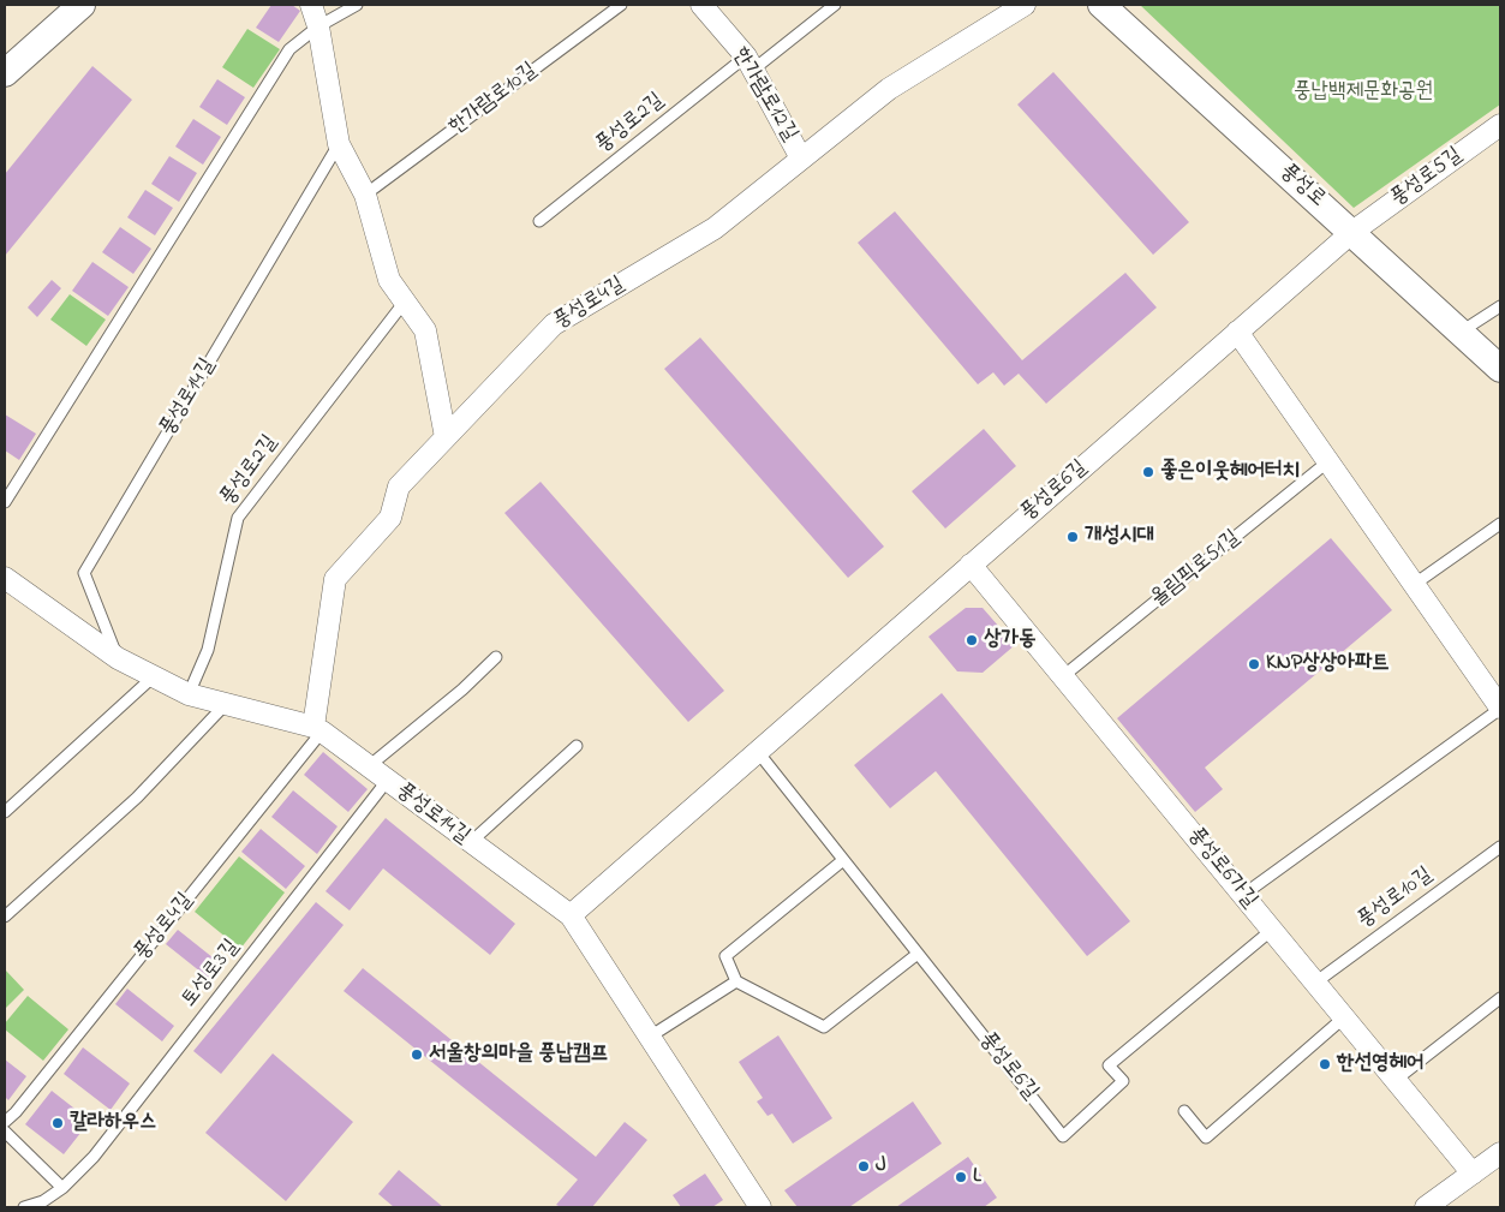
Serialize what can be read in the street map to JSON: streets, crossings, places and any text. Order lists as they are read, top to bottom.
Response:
{
  "streets": {
    "street": [
      "한가람로12길",
      "풍성로5길",
      "풍성로",
      "풍성로4길",
      "풍성로14길",
      "풍성로6길",
      "풍성로6가길"
    ],
    "lane": [
      "한가람로10길",
      "풍성로2길",
      "올림픽로51길",
      "풍성로10길",
      "토성로3길"
    ]
  },
  "crossings": [
    ["한가람로12길", "풍성로2길"],
    ["한가람로12길", "풍성로4길"],
    ["풍성로2길", "풍성로14길"],
    ["풍성로5길", "풍성로"],
    ["풍성로5길", "풍성로6길"],
    ["풍성로", "풍성로6길"],
    ["풍성로4길", "풍성로14길"],
    ["풍성로14길", "풍성로6길"],
    ["풍성로14길", "토성로3길"],
    ["풍성로6길", "풍성로6가길"],
    ["올림픽로51길", "풍성로6가길"],
    ["풍성로6가길", "풍성로10길"]
  ],
  "parks": ["풍납백제문화공원"],
  "places": [
    "좋은이웃헤어터치",
    "개성시대",
    "상가동",
    "KNP상상아파트",
    "서울창의마을 풍납캠프",
    "한선영헤어",
    "칼라하우스",
    "J",
    "L"
  ]
}
